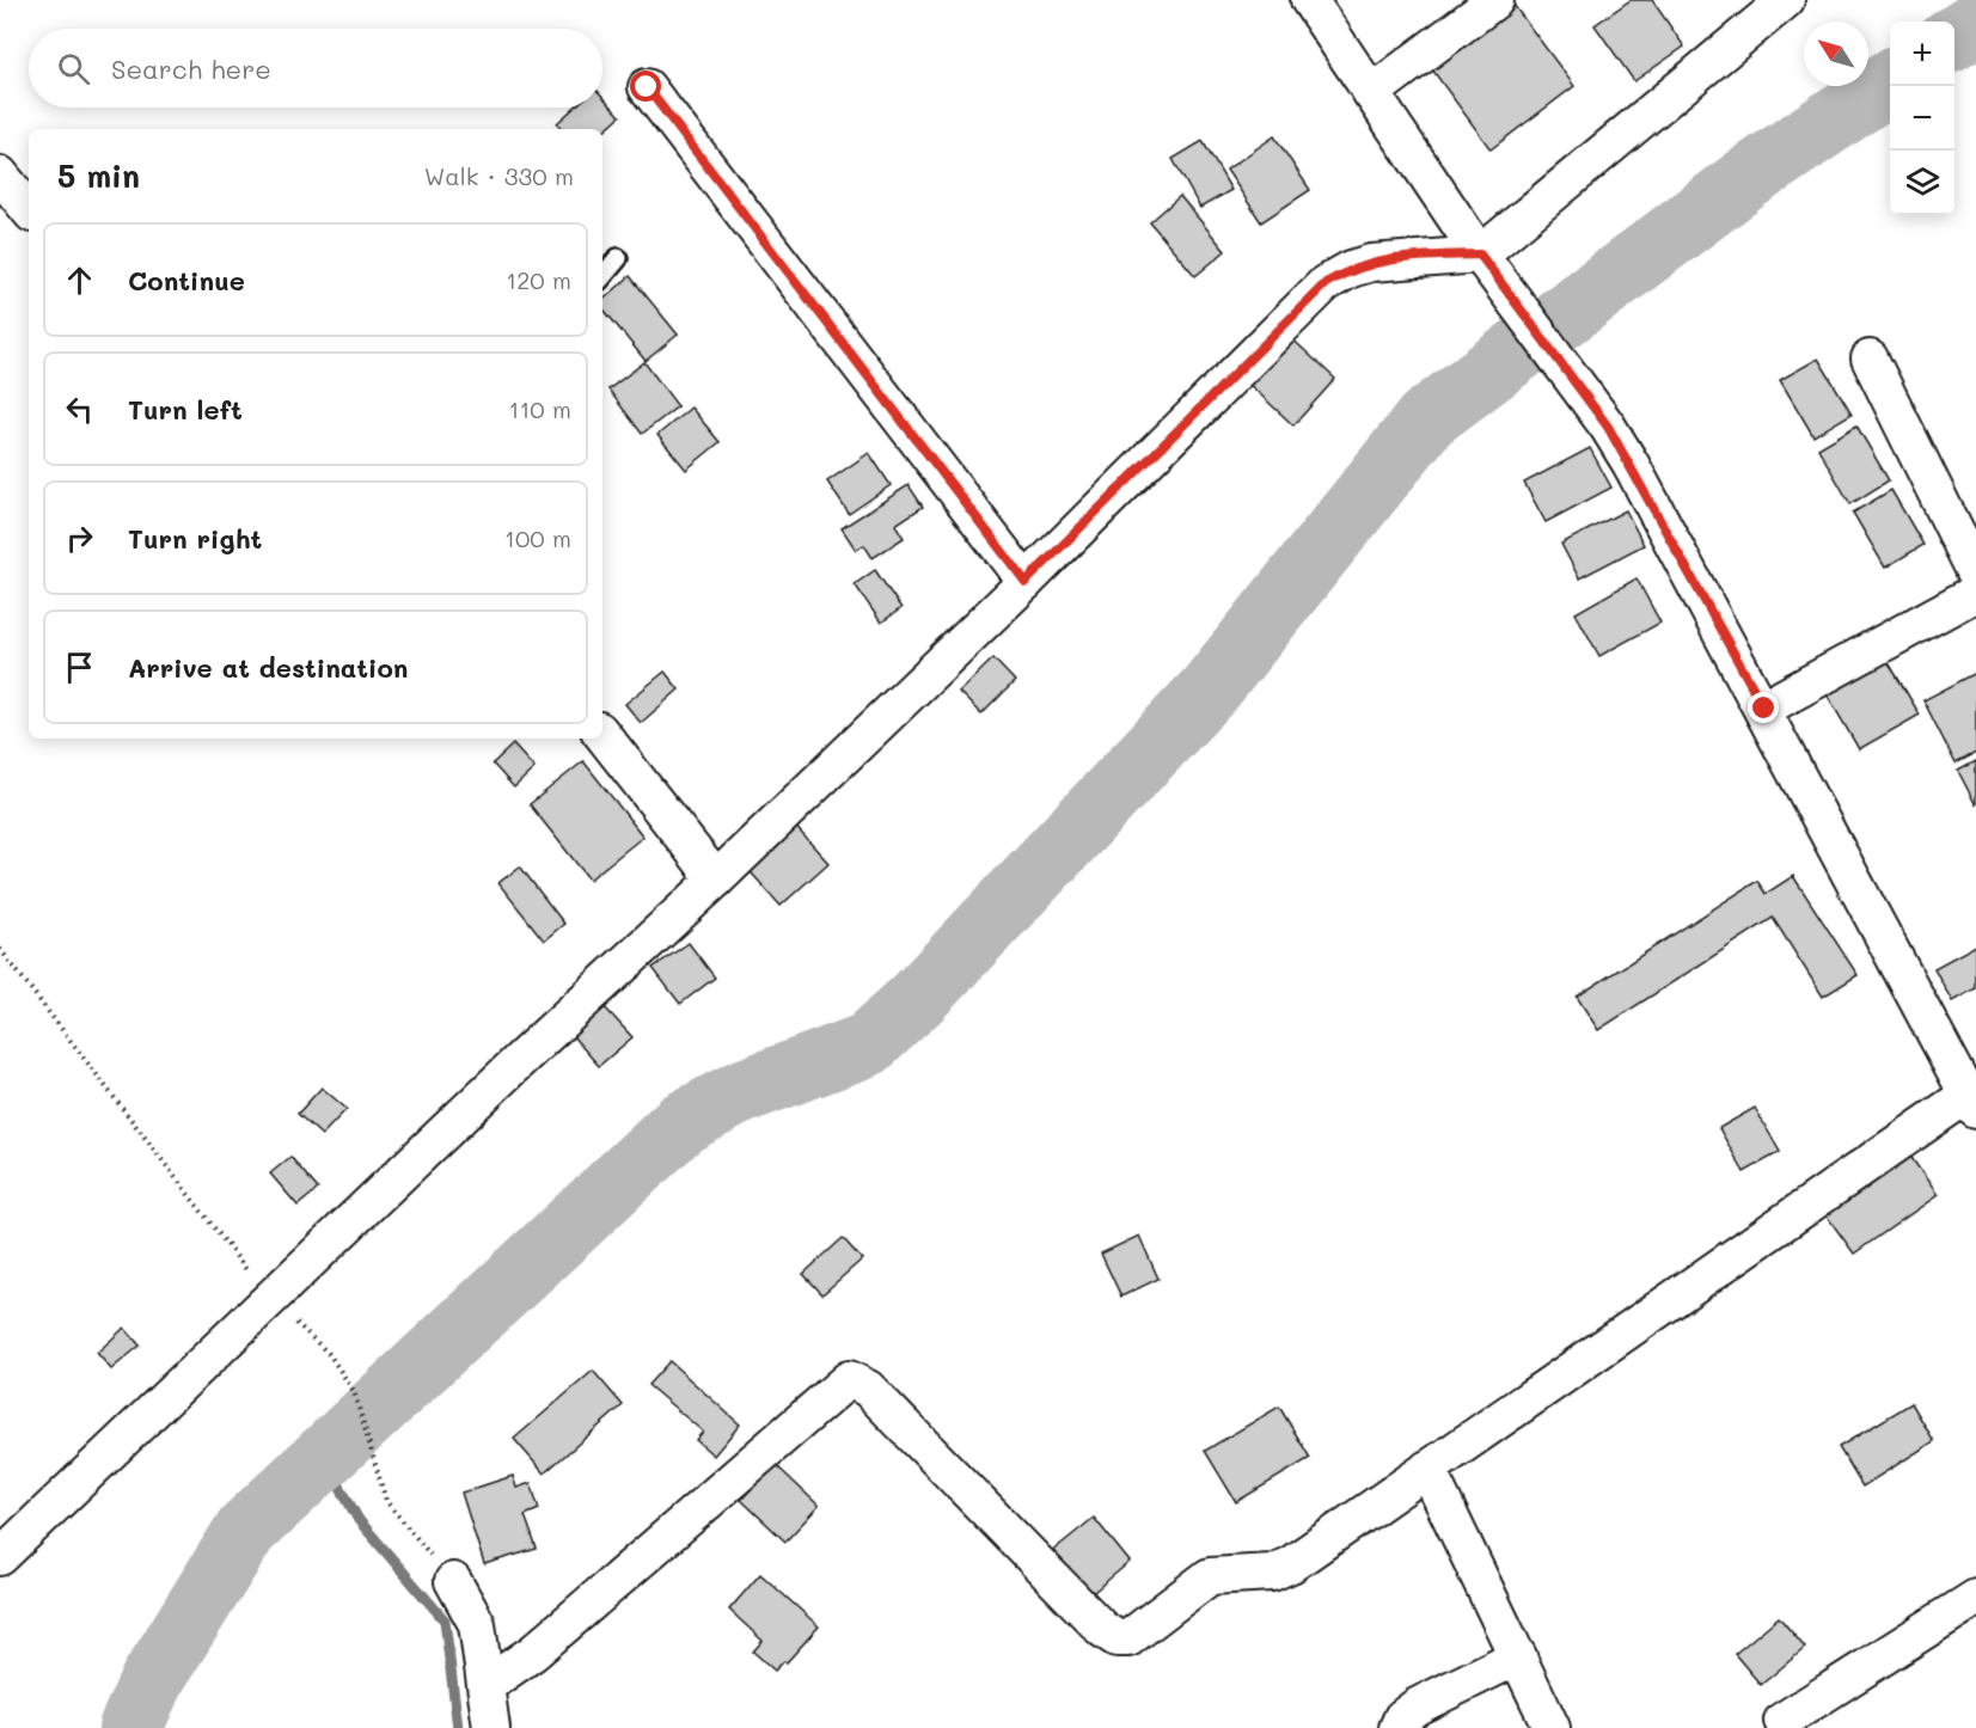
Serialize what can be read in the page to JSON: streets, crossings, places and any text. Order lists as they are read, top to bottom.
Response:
{
  "north": "top left",
  "page": {
    "map_buttons": ["+", "−"],
    "search": "Search here",
    "heading": ["5 min", "Walk · 330 m"],
    "list": [
      ["Continue", "120 m"],
      ["Turn left", "110 m"],
      ["Turn right", "100 m"],
      "Arrive at destination"
    ]
  }
}
